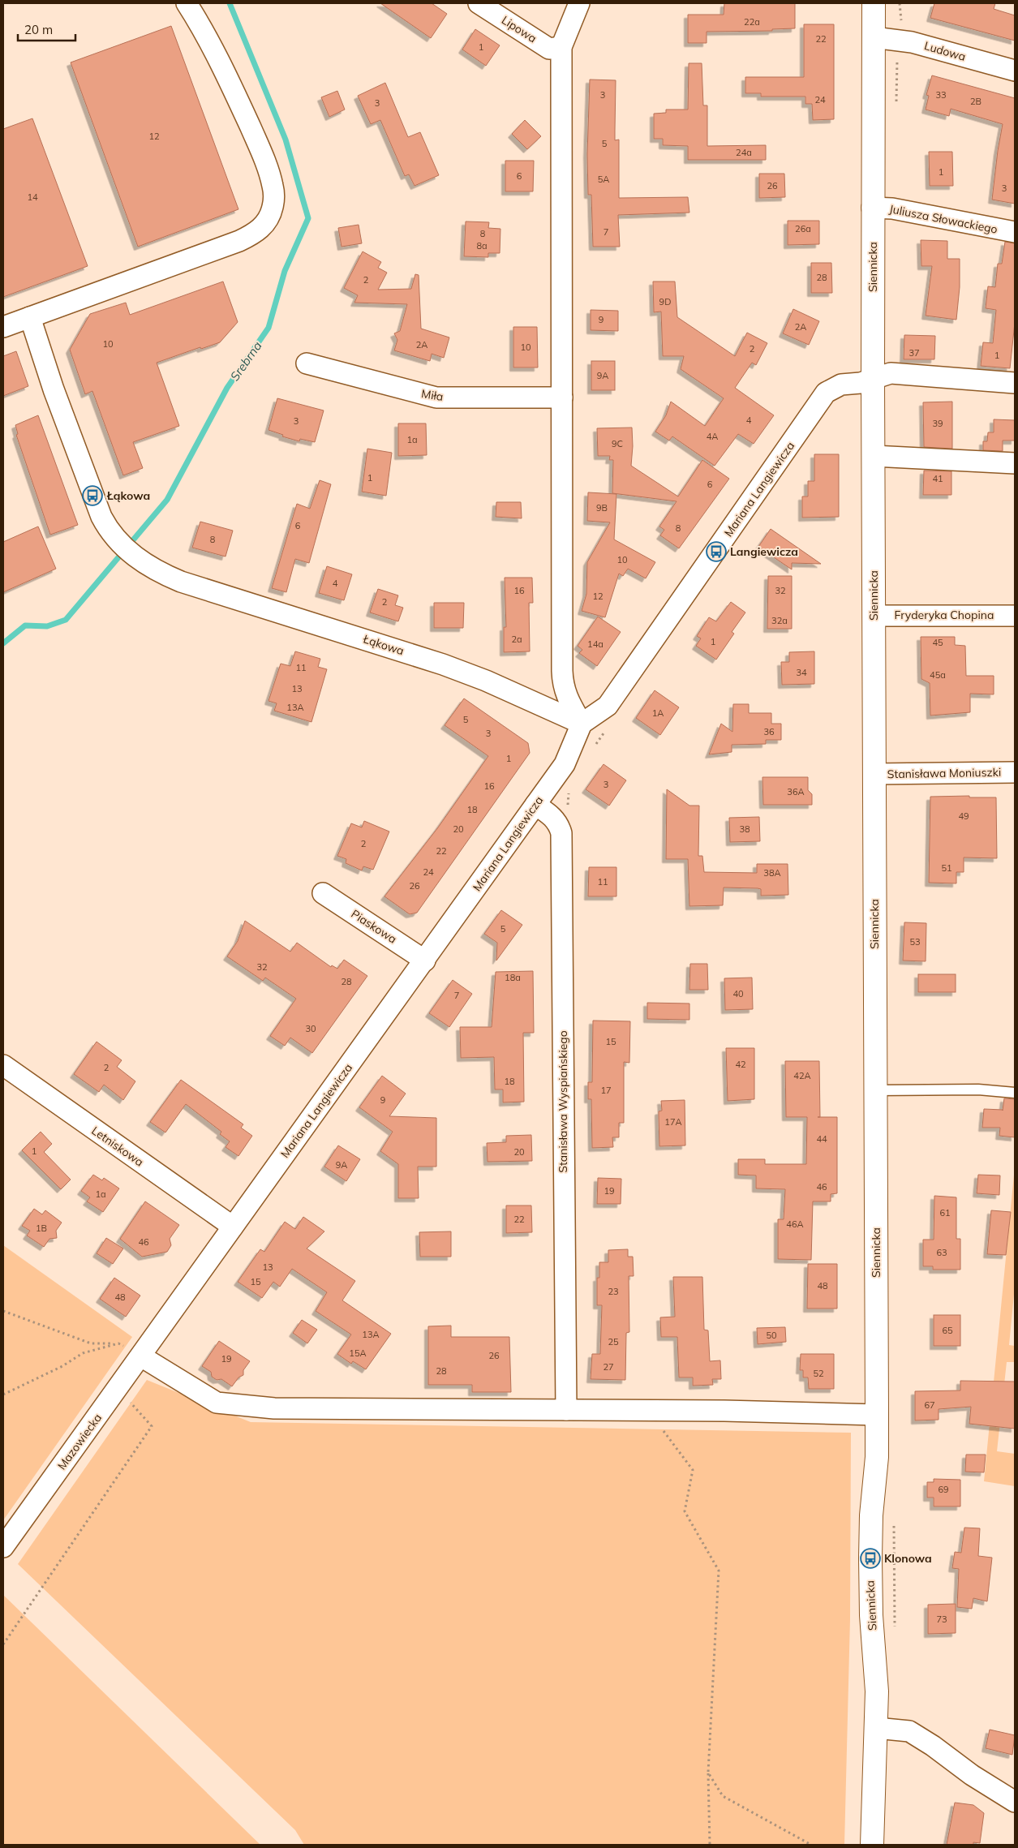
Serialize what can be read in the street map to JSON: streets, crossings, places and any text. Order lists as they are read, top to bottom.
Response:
{
  "streets": {
    "main road": ["Siennicka"],
    "street": [
      "Lipowa",
      "Ludowa",
      "Juliusza Słowackiego",
      "Miła",
      "Mariana Langiewicza",
      "Fryderyka Chopina",
      "Łąkowa",
      "Stanisława Moniuszki",
      "Piaskowa",
      "Stanisława Wyspiańskiego",
      "Letniskowa",
      "Mazowiecka"
    ]
  },
  "crossings": [
    ["Ludowa", "Siennicka"],
    ["Juliusza Słowackiego", "Siennicka"],
    ["Siennicka", "Mariana Langiewicza"],
    ["Siennicka", "Fryderyka Chopina"],
    ["Siennicka", "Stanisława Moniuszki"],
    ["Mariana Langiewicza", "Łąkowa"],
    ["Mariana Langiewicza", "Piaskowa"],
    ["Mariana Langiewicza", "Stanisława Wyspiańskiego"],
    ["Mariana Langiewicza", "Letniskowa"],
    ["Mariana Langiewicza", "Mazowiecka"]
  ],
  "water": ["Srebrna"],
  "places": {
    "bus stop": ["Łąkowa", "Langiewicza", "Klonowa"]
  },
  "house_numbers": [
    "22a",
    "22",
    "1",
    "3",
    "33",
    "24",
    "2B",
    "3",
    "12",
    "5",
    "24a",
    "1",
    "6",
    "5A",
    "26",
    "3",
    "14",
    "26a",
    "7",
    "8",
    "8a",
    "28",
    "2",
    "9D",
    "9",
    "2A",
    "10",
    "2A",
    "10",
    "2",
    "37",
    "1",
    "9A",
    "4",
    "3",
    "39",
    "4A",
    "1a",
    "9C",
    "1",
    "41",
    "6",
    "9B",
    "6",
    "8",
    "8",
    "10",
    "4",
    "16",
    "32",
    "12",
    "2",
    "32a",
    "2a",
    "1",
    "45",
    "14a",
    "11",
    "34",
    "45a",
    "13",
    "13A",
    "1A",
    "5",
    "36",
    "3",
    "1",
    "3",
    "16",
    "36A",
    "18",
    "49",
    "20",
    "38",
    "2",
    "22",
    "51",
    "24",
    "38A",
    "11",
    "26",
    "5",
    "53",
    "32",
    "18a",
    "28",
    "40",
    "7",
    "30",
    "15",
    "42",
    "2",
    "42A",
    "18",
    "17",
    "9",
    "17A",
    "44",
    "1",
    "20",
    "9A",
    "46",
    "19",
    "1a",
    "61",
    "22",
    "46A",
    "1B",
    "46",
    "63",
    "13",
    "15",
    "48",
    "23",
    "48",
    "65",
    "13A",
    "50",
    "25",
    "15A",
    "26",
    "19",
    "27",
    "28",
    "52",
    "67",
    "69",
    "73"
  ],
  "scale_bar": "20 m"
}
